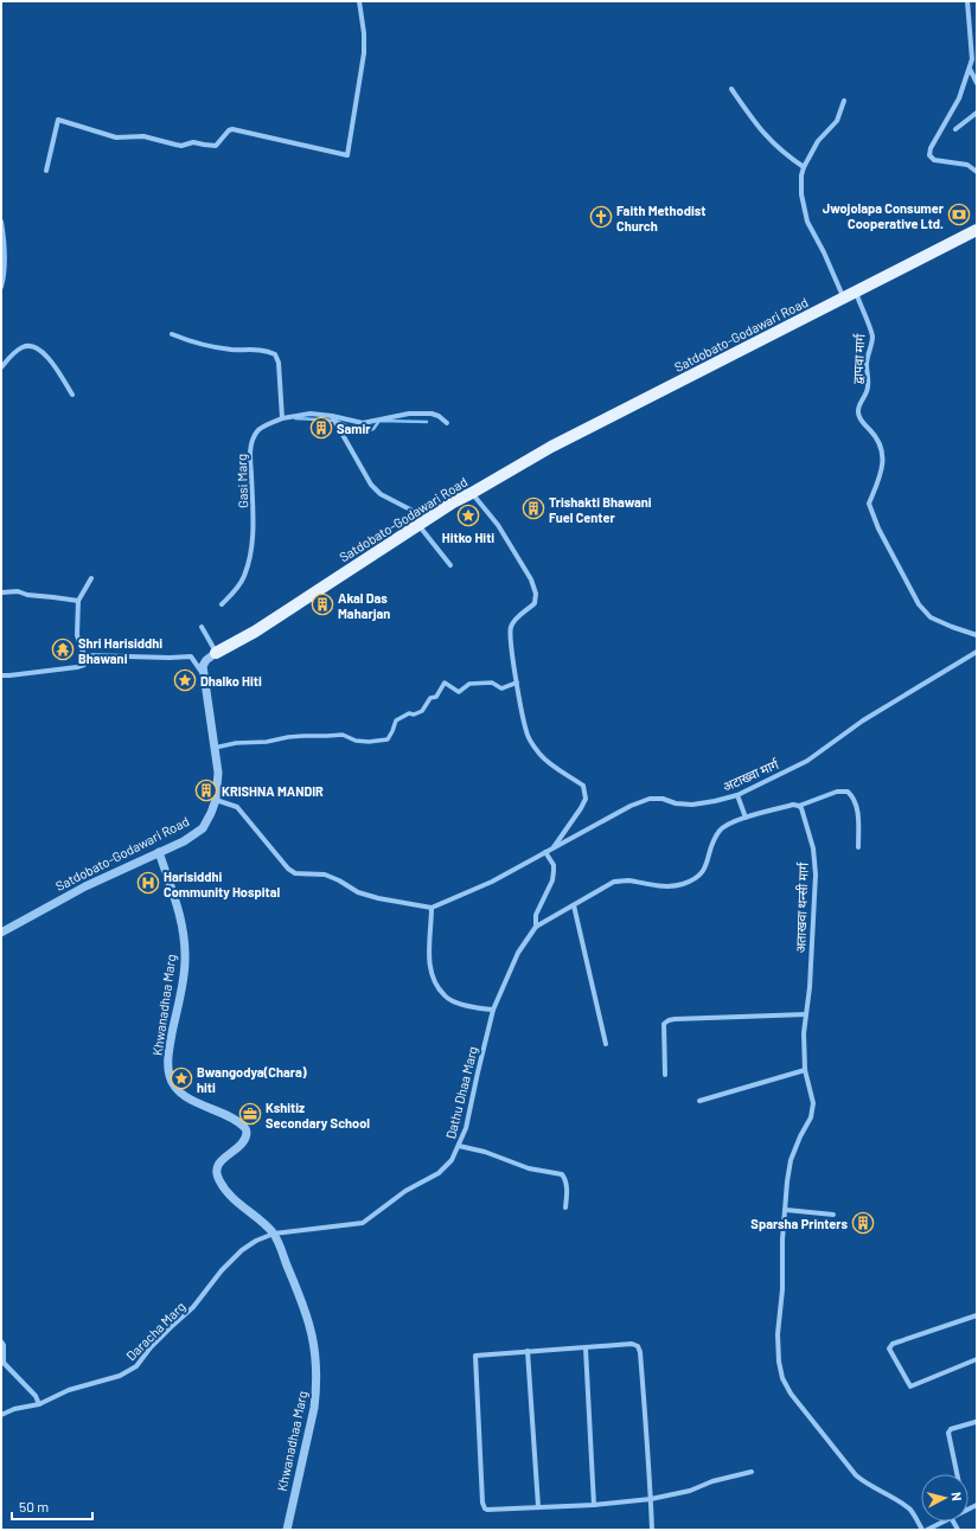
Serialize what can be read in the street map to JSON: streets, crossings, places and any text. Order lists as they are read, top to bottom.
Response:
{
  "streets": {
    "main road": ["Satdobato-Godawari Road"],
    "street": [
      "द्वापवा मार्ग",
      "Gasi Marg",
      "अटाख्वा मार्ग",
      "अताखवा थन्सी मार्ग",
      "Khwanadhaa Marg",
      "Dathu Dhaa Marg",
      "Daracha Marg"
    ]
  },
  "crossings": [
    ["Satdobato-Godawari Road", "द्वापवा मार्ग"],
    ["Satdobato-Godawari Road", "Khwanadhaa Marg"],
    ["Khwanadhaa Marg", "Dathu Dhaa Marg"],
    ["Khwanadhaa Marg", "Daracha Marg"],
    ["Dathu Dhaa Marg", "Daracha Marg"]
  ],
  "places": {
    "bank": ["Jwojolapa Consumer Cooperative Ltd."],
    "church": ["Faith Methodist Church"],
    "building": [
      "Samir",
      "Trishakti Bhawani Fuel Center",
      "Akal Das Maharjan",
      "KRISHNA MANDIR",
      "Sparsha Printers"
    ],
    "place": ["Hitko Hiti", "Dhalko Hiti", "Bwangodya(Chara) hiti"],
    "temple": ["Shri Harisiddhi Bhawani"],
    "hospital": ["Harisiddhi Community Hospital"],
    "office": ["Kshitiz Secondary School"]
  },
  "scale_bar": "50 m",
  "north": "right"
}
